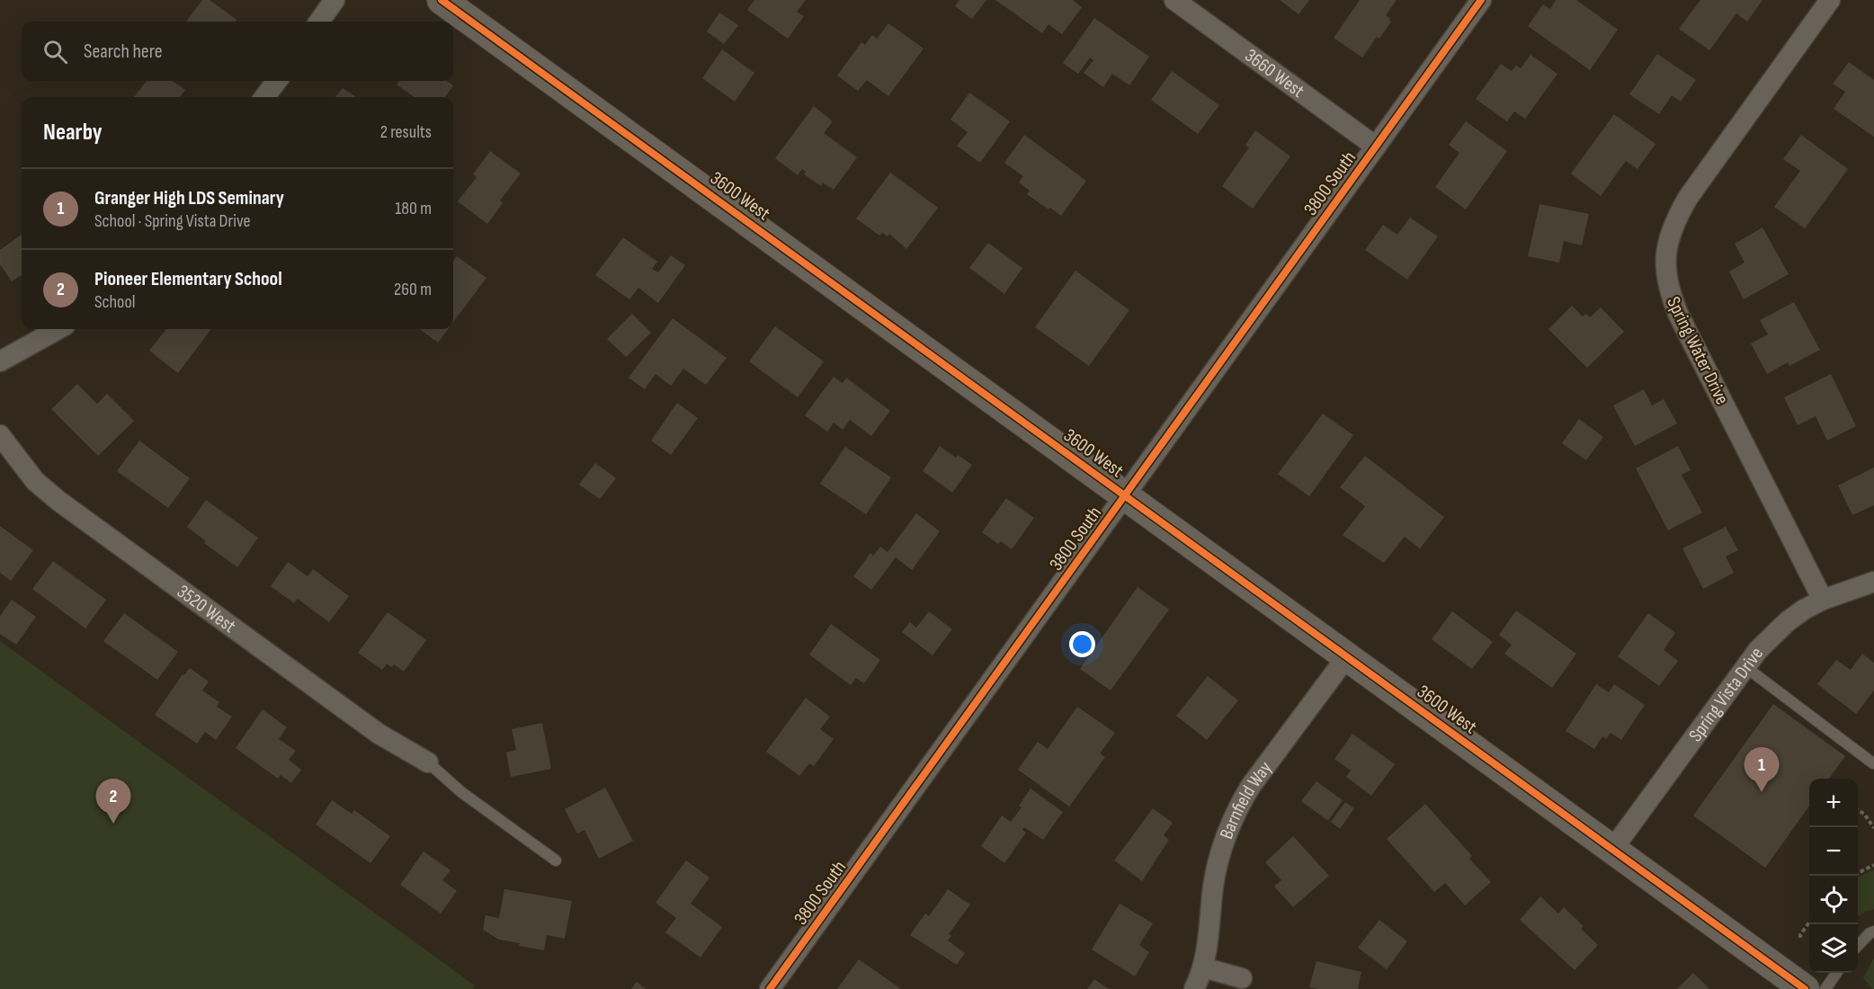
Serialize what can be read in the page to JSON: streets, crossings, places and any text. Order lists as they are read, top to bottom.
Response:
{
  "streets": {
    "street": [
      "3660 West",
      "3800 South",
      "3600 West",
      "Spring Water Drive",
      "3520 West",
      "Spring Vista Drive",
      "Barnfield Way"
    ]
  },
  "crossings": [
    ["3660 West", "3800 South"],
    ["3800 South", "3600 West"],
    ["3600 West", "Spring Vista Drive"],
    ["3600 West", "Barnfield Way"],
    ["Spring Water Drive", "Spring Vista Drive"]
  ],
  "page": {
    "search": "Search here",
    "heading": ["Nearby", "2 results"],
    "list": [
      {
        "mark": "1",
        "name": "Granger High LDS Seminary",
        "note": "School · Spring Vista Drive",
        "value": "180 m"
      },
      {
        "mark": "2",
        "name": "Pioneer Elementary School",
        "note": "School",
        "value": "260 m"
      }
    ],
    "pins": ["1", "2"],
    "map_buttons": ["+", "−"]
  }
}
